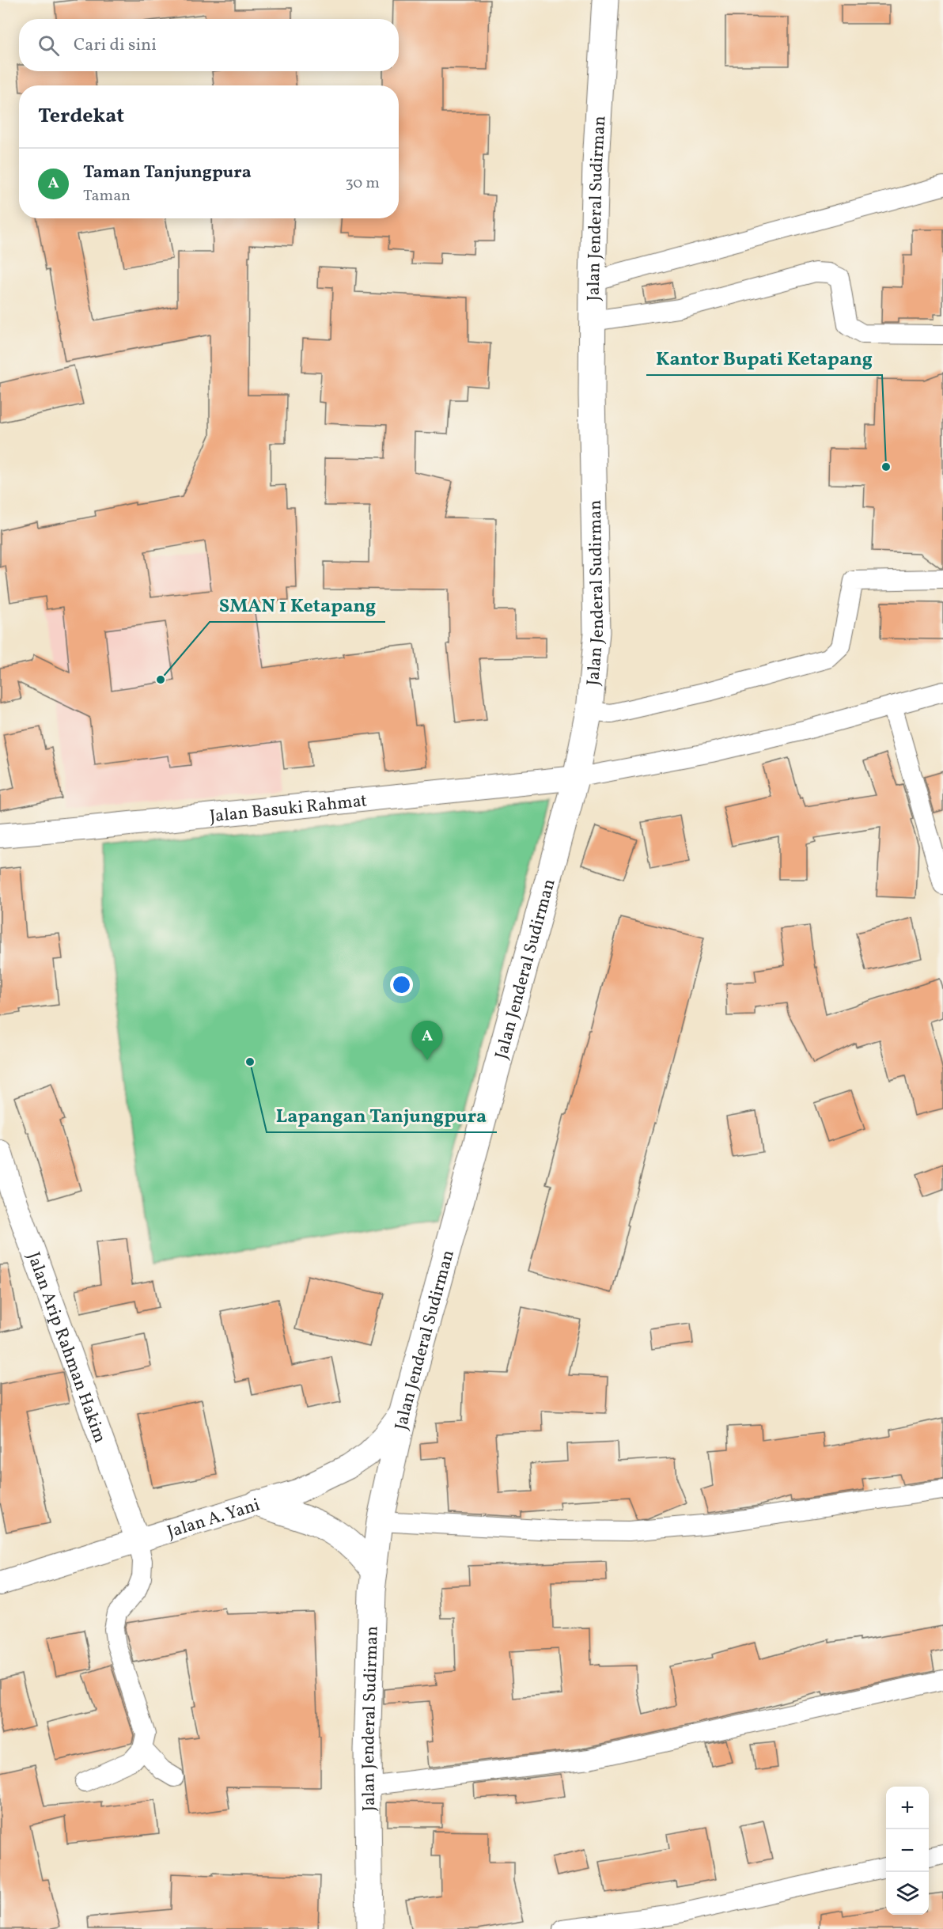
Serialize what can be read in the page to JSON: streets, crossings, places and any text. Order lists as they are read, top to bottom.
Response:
{
  "streets": {
    "main road": ["Jalan Jenderal Sudirman"],
    "street": ["Jalan Basuki Rahmat", "Jalan Arip Rahman Hakim", "Jalan A. Yani"]
  },
  "crossings": [
    ["Jalan Jenderal Sudirman", "Jalan Basuki Rahmat"],
    ["Jalan Jenderal Sudirman", "Jalan A. Yani"],
    ["Jalan Arip Rahman Hakim", "Jalan A. Yani"]
  ],
  "places": ["Kantor Bupati Ketapang", "SMAN 1 Ketapang", "Lapangan Tanjungpura"],
  "page": {
    "search": "Cari di sini",
    "heading": "Terdekat",
    "list": [
      {
        "mark": "A",
        "name": "Taman Tanjungpura",
        "note": "Taman",
        "value": "30 m"
      }
    ],
    "pins": "A",
    "map_buttons": ["+", "−"]
  }
}
